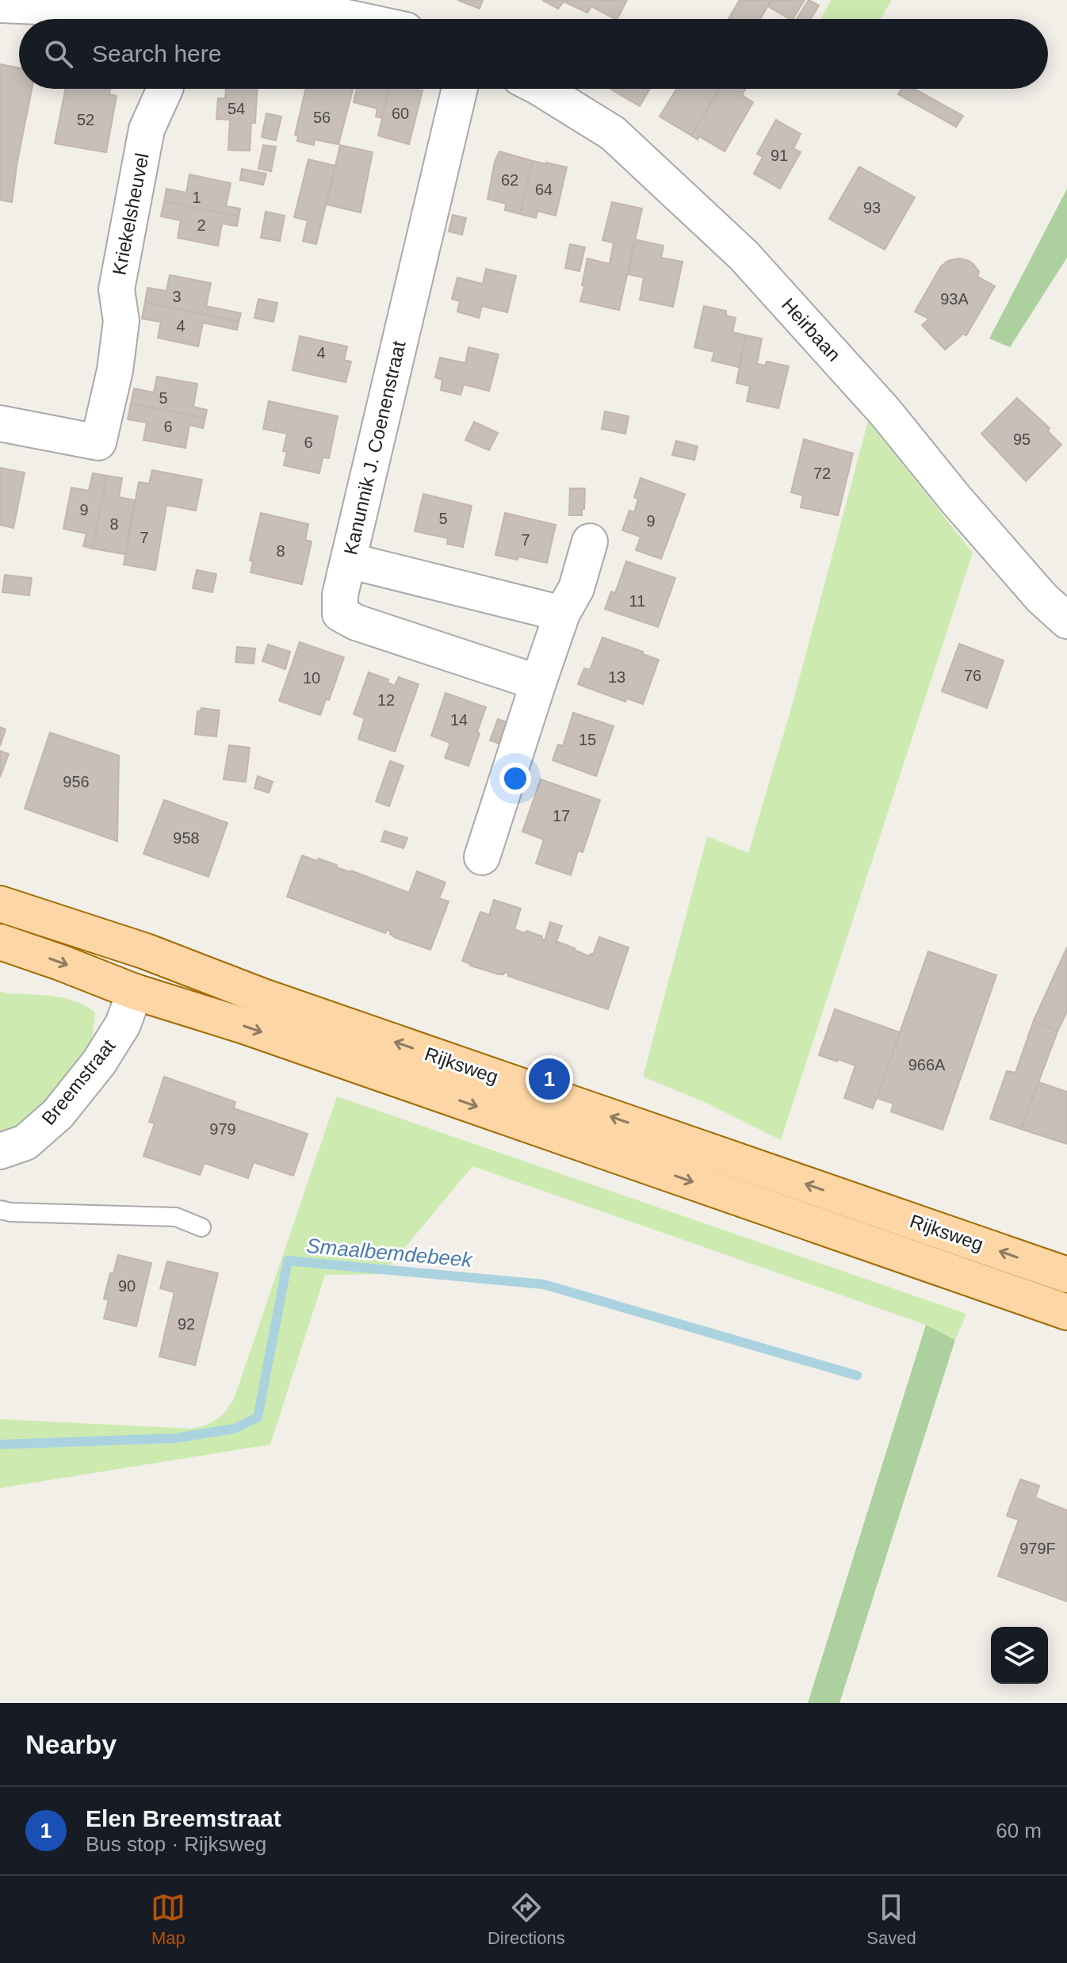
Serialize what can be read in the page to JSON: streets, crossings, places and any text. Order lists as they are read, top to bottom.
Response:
{
  "streets": {
    "main road": ["Rijksweg"],
    "street": [
      "Kriekelsheuvel",
      "Heirbaan",
      "Kanunnik J. Coenenstraat",
      "Breemstraat"
    ]
  },
  "crossings": [
    ["Rijksweg", "Breemstraat"]
  ],
  "water": ["Smaalbemdebeek"],
  "house_numbers": [
    "54",
    "60",
    "56",
    "52",
    "91",
    "62",
    "64",
    "1",
    "93",
    "2",
    "3",
    "93A",
    "4",
    "4",
    "5",
    "6",
    "95",
    "6",
    "72",
    "9",
    "5",
    "9",
    "8",
    "7",
    "7",
    "8",
    "11",
    "76",
    "13",
    "10",
    "12",
    "14",
    "15",
    "956",
    "17",
    "958",
    "966A",
    "979",
    "90",
    "92",
    "979F"
  ],
  "page": {
    "search": "Search here",
    "pins": "1",
    "heading": "Nearby",
    "list": [
      {
        "mark": "1",
        "name": "Elen Breemstraat",
        "note": "Bus stop · Rijksweg",
        "value": "60 m"
      }
    ],
    "nav": ["Map", "Directions", "Saved"]
  }
}
